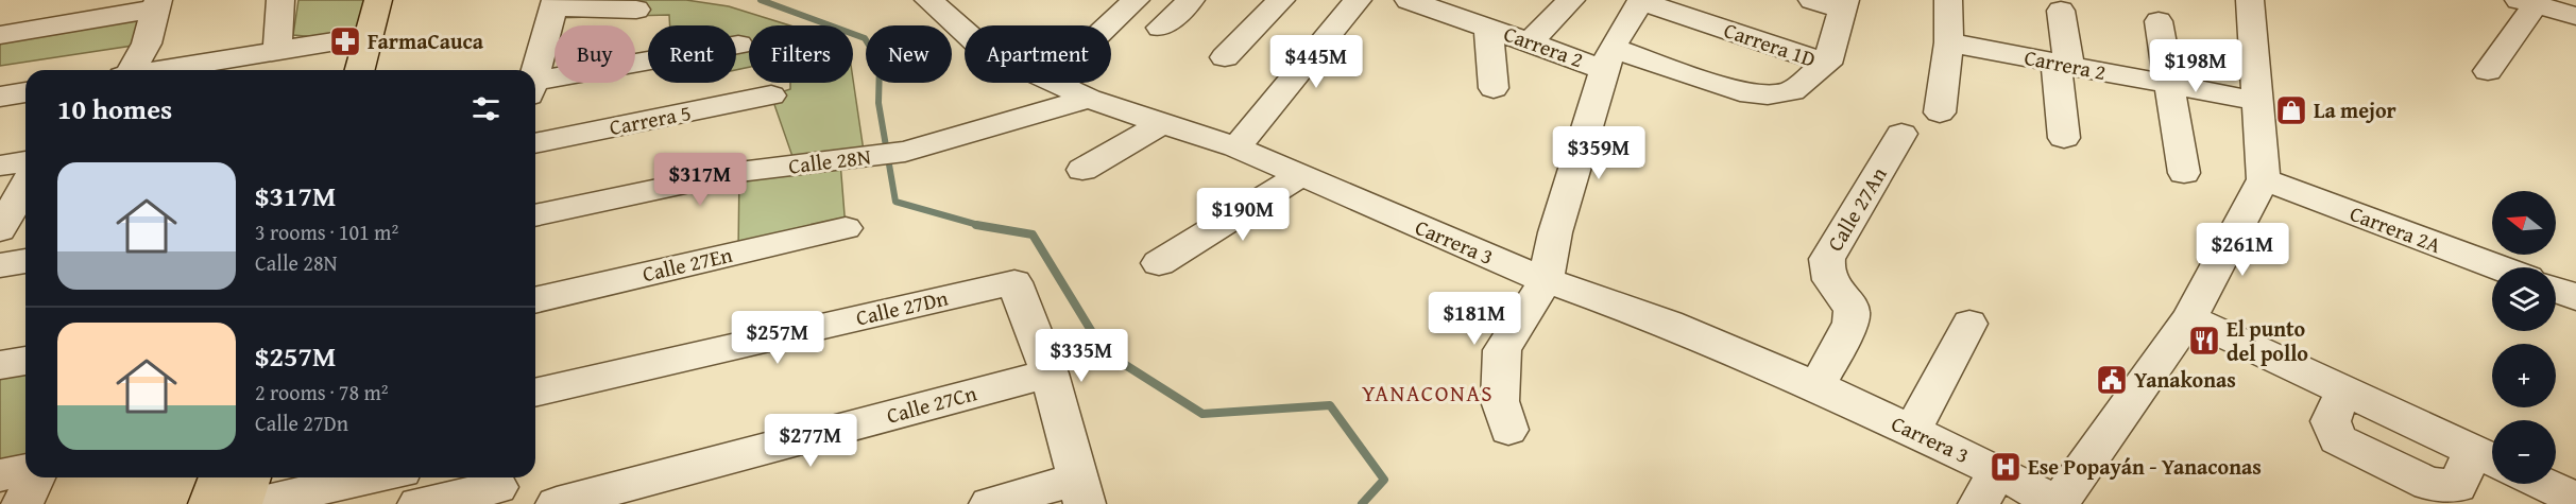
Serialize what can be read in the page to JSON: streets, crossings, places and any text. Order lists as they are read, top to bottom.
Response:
{
  "streets": {
    "street": [
      "Carrera 1D",
      "Carrera 2",
      "Carrera 5",
      "Calle 28N",
      "Calle 27An",
      "Carrera 2A",
      "Carrera 3",
      "Calle 27En",
      "Calle 27Dn",
      "Calle 27Cn"
    ]
  },
  "crossings": [
    ["Carrera 1D", "Carrera 2"],
    ["Calle 28N", "Carrera 3"],
    ["Calle 27An", "Carrera 3"],
    ["Calle 27Dn", "Calle 27Cn"]
  ],
  "districts": ["YANACONAS"],
  "places": {
    "pharmacy": ["FarmaCauca"],
    "shop": ["La mejor"],
    "restaurant": ["El punto del pollo"],
    "public building": ["Yanakonas"],
    "hospital": ["Ese Popayán - Yanaconas"]
  },
  "north": "left",
  "page": {
    "chip": [
      "Buy",
      "Rent",
      "Filters",
      "New",
      "Apartment"
    ],
    "price": [
      "$445M",
      "$198M",
      "$359M",
      "$317M",
      "$190M",
      "$261M",
      "$181M",
      "$257M",
      "$335M",
      "$277M"
    ],
    "heading": "10 homes",
    "list": [
      {
        "name": "$317M",
        "note": "3 rooms · 101 m² · Calle 28N"
      },
      {
        "name": "$257M",
        "note": "2 rooms · 78 m² · Calle 27Dn"
      }
    ],
    "map_buttons": ["+", "−"]
  }
}
